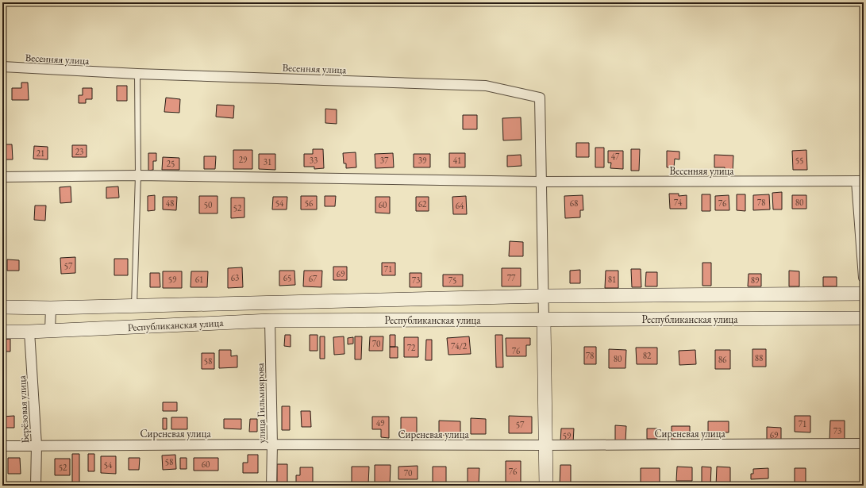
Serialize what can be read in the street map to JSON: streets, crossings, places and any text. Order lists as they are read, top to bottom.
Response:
{
  "streets": {
    "street": [
      "Весенняя улица",
      "Республиканская улица",
      "улица Гильмиярова",
      "Берёзовая улица",
      "Сиреневая улица"
    ]
  },
  "crossings": [
    ["Весенняя улица", "Республиканская улица"],
    ["Республиканская улица", "улица Гильмиярова"],
    ["Республиканская улица", "Берёзовая улица"],
    ["улица Гильмиярова", "Сиреневая улица"],
    ["Берёзовая улица", "Сиреневая улица"]
  ],
  "house_numbers": [
    "23",
    "21",
    "47",
    "29",
    "33",
    "37",
    "39",
    "41",
    "55",
    "31",
    "25",
    "74",
    "78",
    "80",
    "48",
    "54",
    "56",
    "68",
    "76",
    "62",
    "50",
    "60",
    "64",
    "52",
    "57",
    "71",
    "69",
    "63",
    "65",
    "77",
    "67",
    "59",
    "61",
    "81",
    "73",
    "75",
    "89",
    "70",
    "74/2",
    "72",
    "76",
    "78",
    "82",
    "88",
    "80",
    "86",
    "58",
    "49",
    "71",
    "57",
    "73",
    "69",
    "59",
    "58",
    "60",
    "54",
    "52",
    "76",
    "70"
  ]
}
